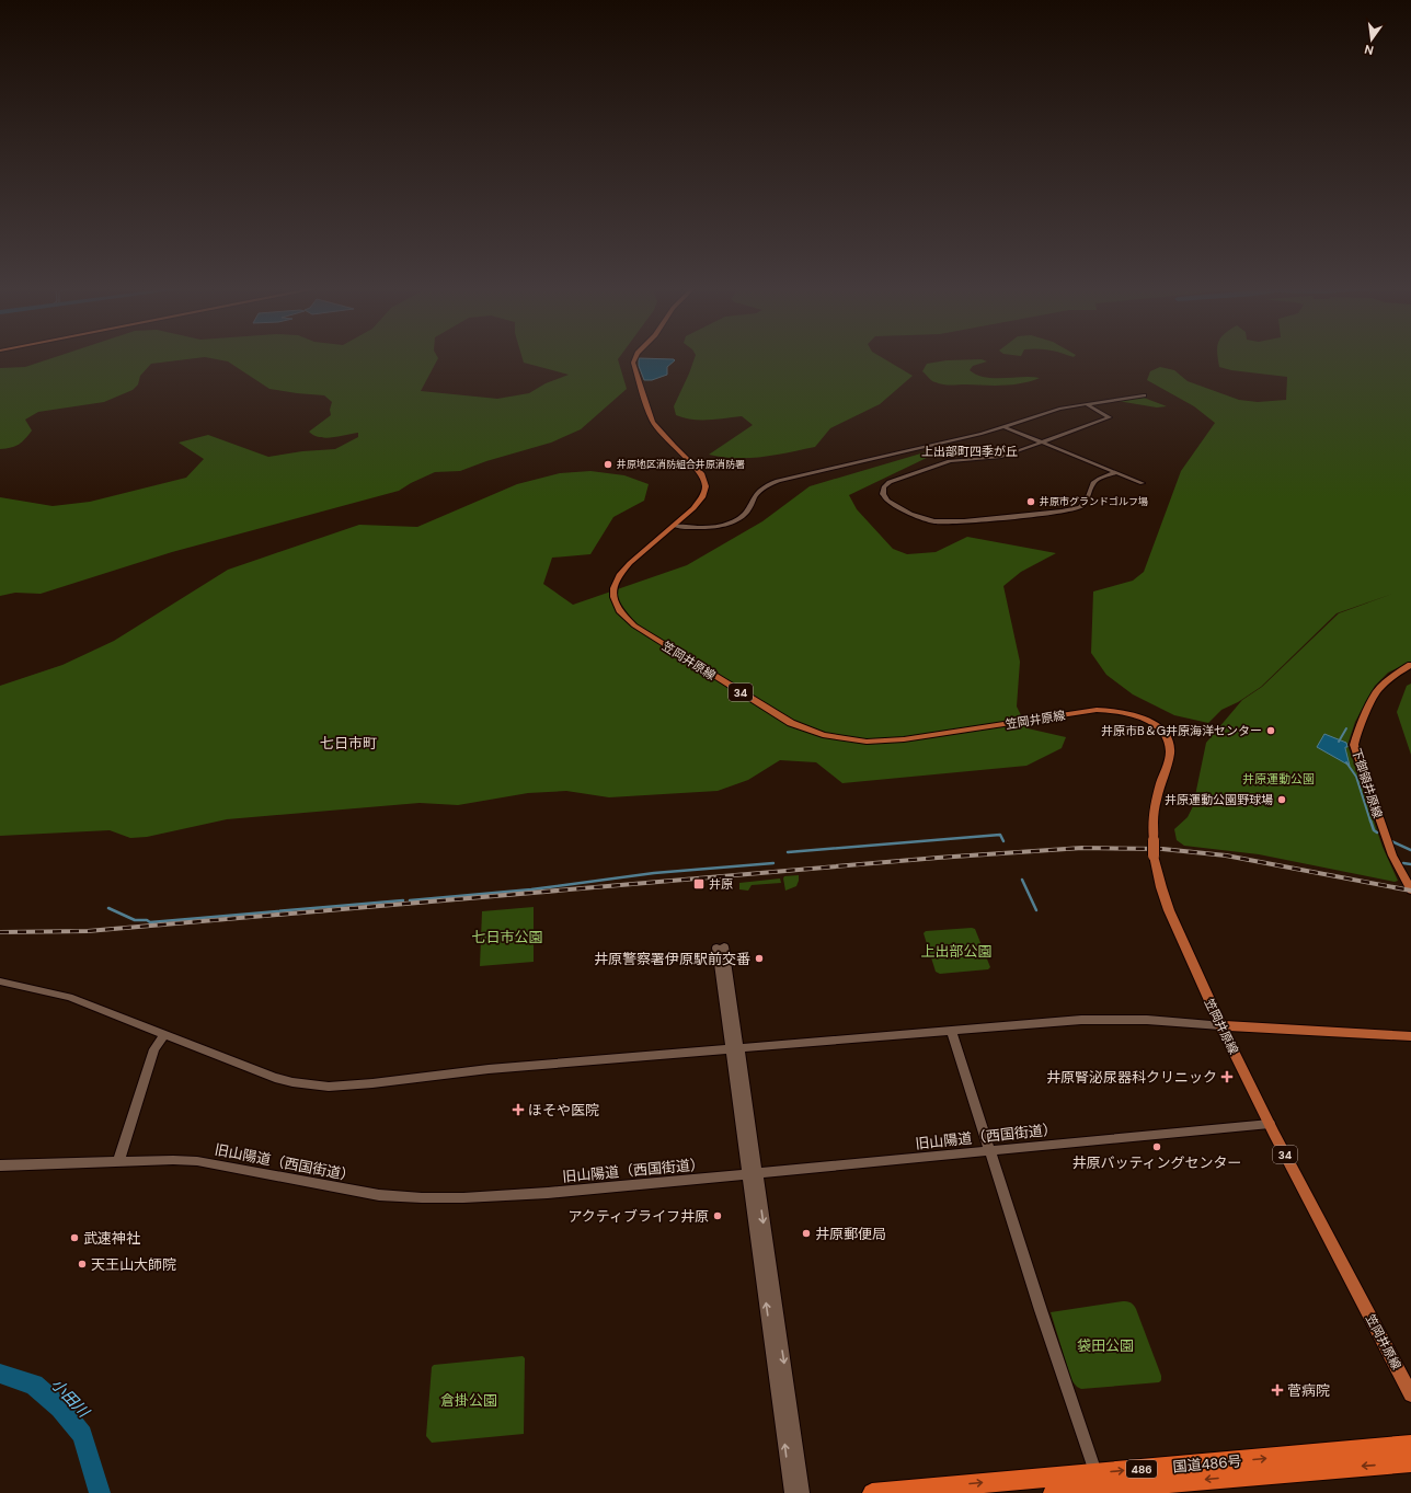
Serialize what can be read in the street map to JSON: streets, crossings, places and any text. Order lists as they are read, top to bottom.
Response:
{
  "streets": {
    "highway": ["国道486号", "486"],
    "main road": ["笠岡井原線", "34", "下御領井原線"],
    "street": ["旧山陽道（西国街道）"]
  },
  "crossings": [
    ["笠岡井原線", "旧山陽道（西国街道）"]
  ],
  "districts": ["上出部町四季が丘", "七日市町"],
  "water": ["小田川"],
  "parks": [
    "井原運動公園",
    "七日市公園",
    "上出部公園",
    "袋田公園",
    "倉掛公園"
  ],
  "places": {
    "other": [
      "井原地区消防組合井原消防署",
      "井原市グランドゴルフ場",
      "井原市B＆G井原海洋センター",
      "井原運動公園野球場",
      "井原警察署伊原駅前交番",
      "井原バッティングセンター",
      "アクティブライフ井原",
      "井原郵便局",
      "武速神社",
      "天王山大師院"
    ],
    "transit": ["井原"],
    "health": ["井原腎泌尿器科クリニック", "ほそや医院", "菅病院"]
  },
  "north": "bottom"
}
